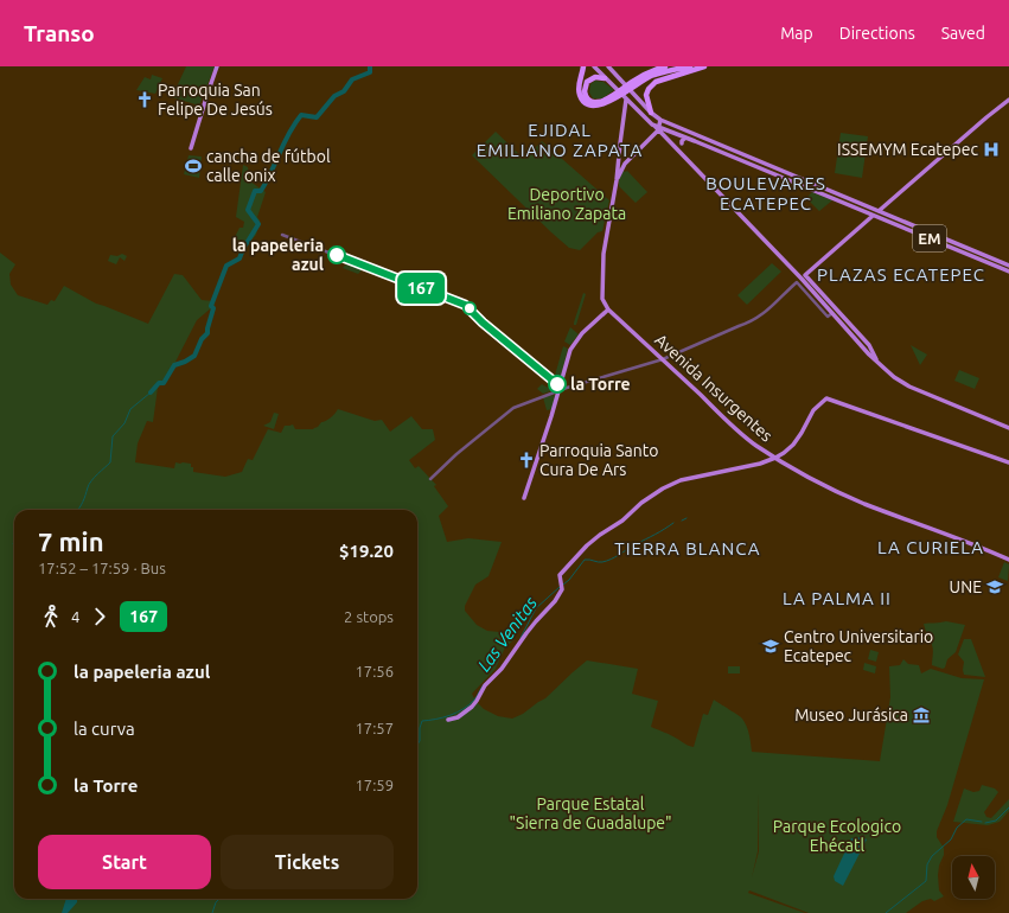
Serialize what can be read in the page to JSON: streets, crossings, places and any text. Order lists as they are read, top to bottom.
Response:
{
  "streets": {
    "main road": ["EM", "Avenida Insurgentes"]
  },
  "districts": [
    "EJIDAL EMILIANO ZAPATA",
    "BOULEVARES ECATEPEC",
    "PLAZAS ECATEPEC",
    "LA CURIELA",
    "TIERRA BLANCA",
    "LA PALMA II"
  ],
  "water": ["Las Venitas"],
  "parks": ["Deportivo Emiliano Zapata", "Parque Estatal \"Sierra de Guadalupe\"", "Parque Ecologico Ehécatl"],
  "places": {
    "church": ["Parroquia San Felipe De Jesús", "Parroquia Santo Cura De Ars"],
    "hospital": ["ISSEMYM Ecatepec"],
    "sports": ["cancha de fútbol calle onix"],
    "other": ["la papeleria azul", "la Torre"],
    "school or university": ["UNE", "Centro Universitario Ecatepec"],
    "museum": ["Museo Jurásica"]
  },
  "lines": ["bus line 167"],
  "north": "top",
  "page": {
    "header": "Transo",
    "nav": ["Map", "Directions", "Saved"],
    "on_map": "167",
    "heading": ["7 min", "17:52 – 17:59 · Bus", "$19.20"],
    "legs": ["4", "167", "2 stops"],
    "list": [
      {
        "name": "la papeleria azul",
        "value": "17:56"
      },
      {
        "name": "la curva",
        "value": "17:57"
      },
      {
        "name": "la Torre",
        "value": "17:59"
      }
    ],
    "buttons": ["Start", "Tickets"]
  }
}
